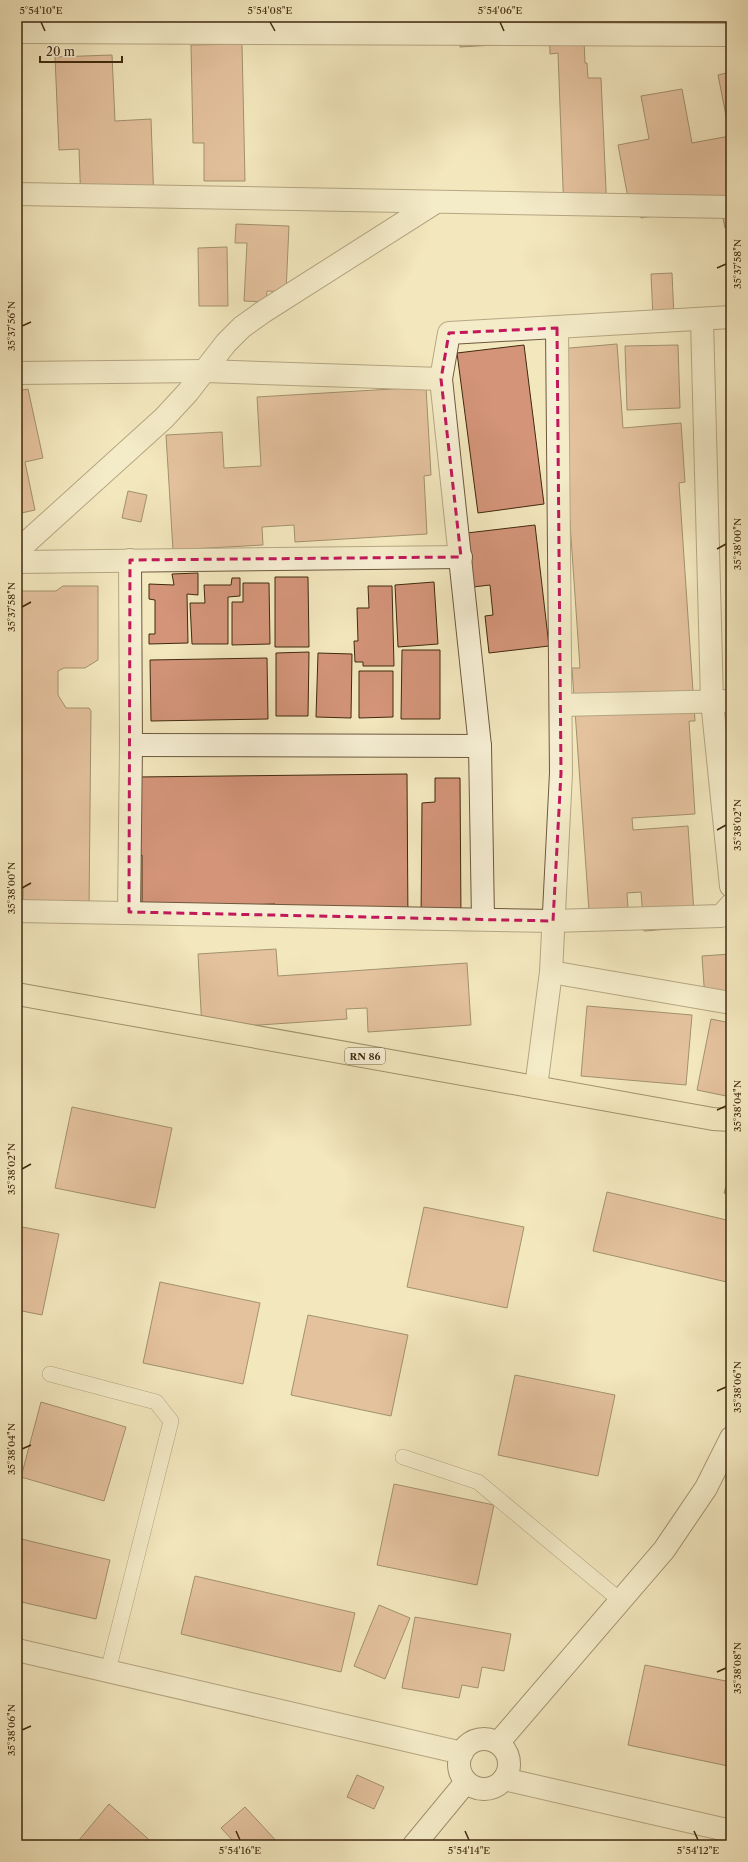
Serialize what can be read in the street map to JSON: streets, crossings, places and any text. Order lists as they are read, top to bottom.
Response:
{
  "streets": {
    "main road": ["RN 86"]
  },
  "scale_bar": "20 m",
  "coordinates": [
    "5°54'10\"E",
    "5°54'08\"E",
    "5°54'06\"E",
    "35°37'58\"N",
    "35°37'56\"N",
    "35°38'00\"N",
    "35°38'02\"N",
    "35°38'04\"N",
    "35°38'06\"N",
    "35°38'08\"N",
    "5°54'16\"E",
    "5°54'14\"E",
    "5°54'12\"E"
  ]
}
